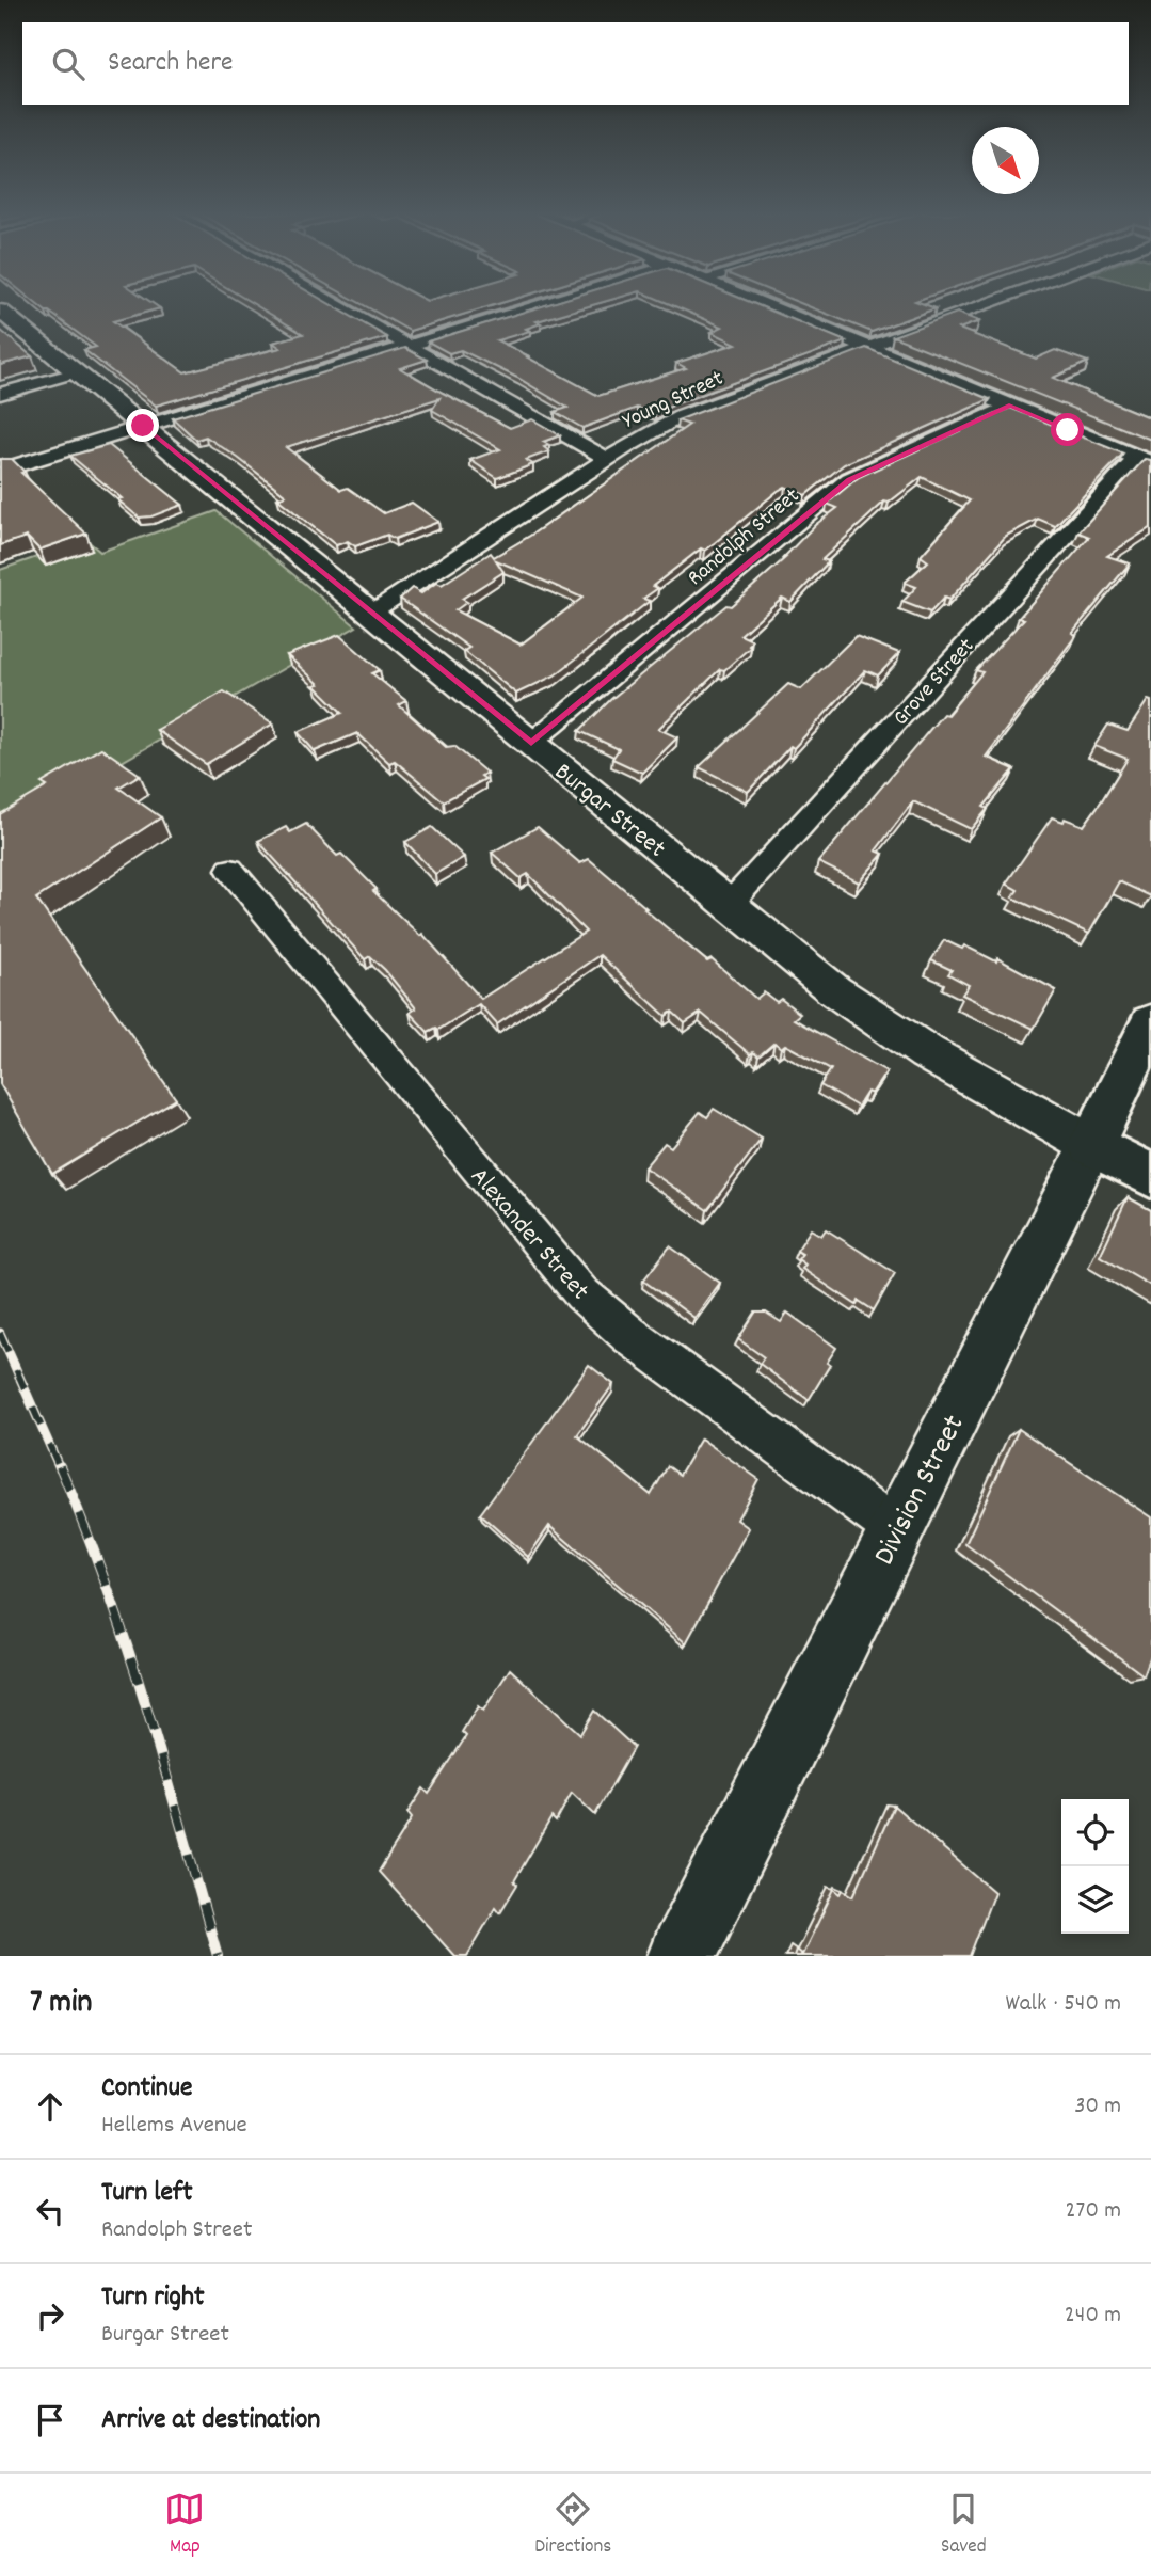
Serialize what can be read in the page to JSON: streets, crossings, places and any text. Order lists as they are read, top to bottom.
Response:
{
  "streets": {
    "main road": ["Burgar Street", "Division Street"],
    "street": [
      "Young Street",
      "Randolph Street",
      "Grove Street",
      "Alexander Street"
    ]
  },
  "crossings": [
    ["Young Street", "Burgar Street"],
    ["Randolph Street", "Burgar Street"],
    ["Grove Street", "Burgar Street"],
    ["Burgar Street", "Division Street"],
    ["Alexander Street", "Division Street"]
  ],
  "north": "bottom right",
  "page": {
    "search": "Search here",
    "heading": ["7 min", "Walk · 540 m"],
    "list": [
      ["Continue", "Hellems Avenue", "30 m"],
      ["Turn left", "Randolph Street", "270 m"],
      ["Turn right", "Burgar Street", "240 m"],
      "Arrive at destination"
    ],
    "nav": ["Map", "Directions", "Saved"]
  }
}
